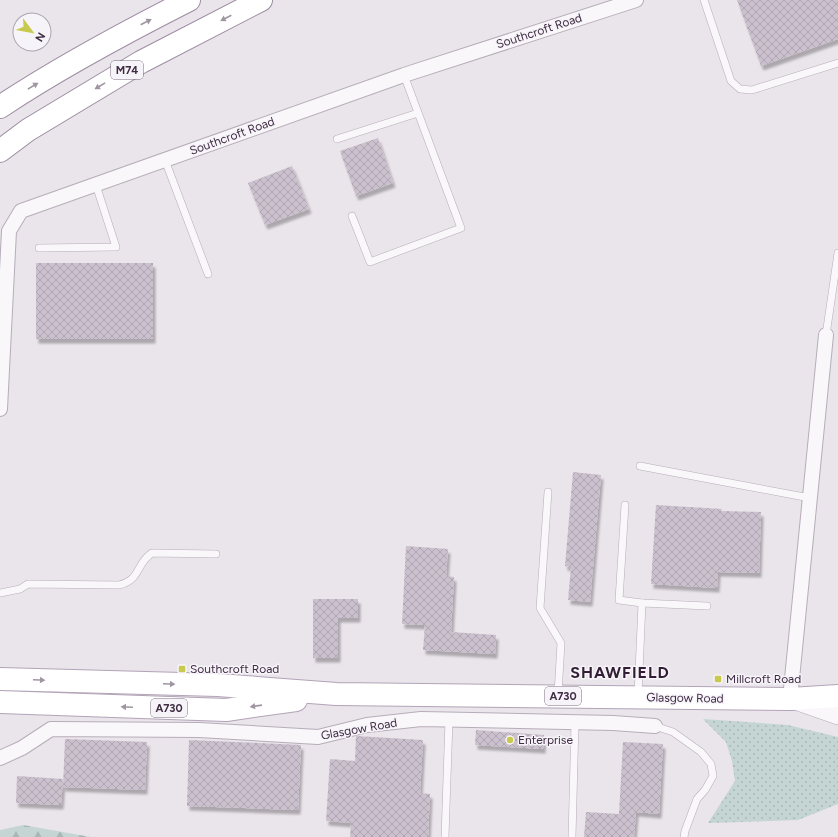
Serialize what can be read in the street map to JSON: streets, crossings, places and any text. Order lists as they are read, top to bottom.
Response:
{
  "streets": {
    "main road": ["M74", "A730", "Glasgow Road"],
    "street": ["Southcroft Road"]
  },
  "crossings": [
    ["A730", "Glasgow Road"]
  ],
  "districts": ["SHAWFIELD"],
  "places": {
    "transit": ["Southcroft Road", "Millcroft Road"],
    "other": ["Enterprise"]
  },
  "north": "bottom right"
}
